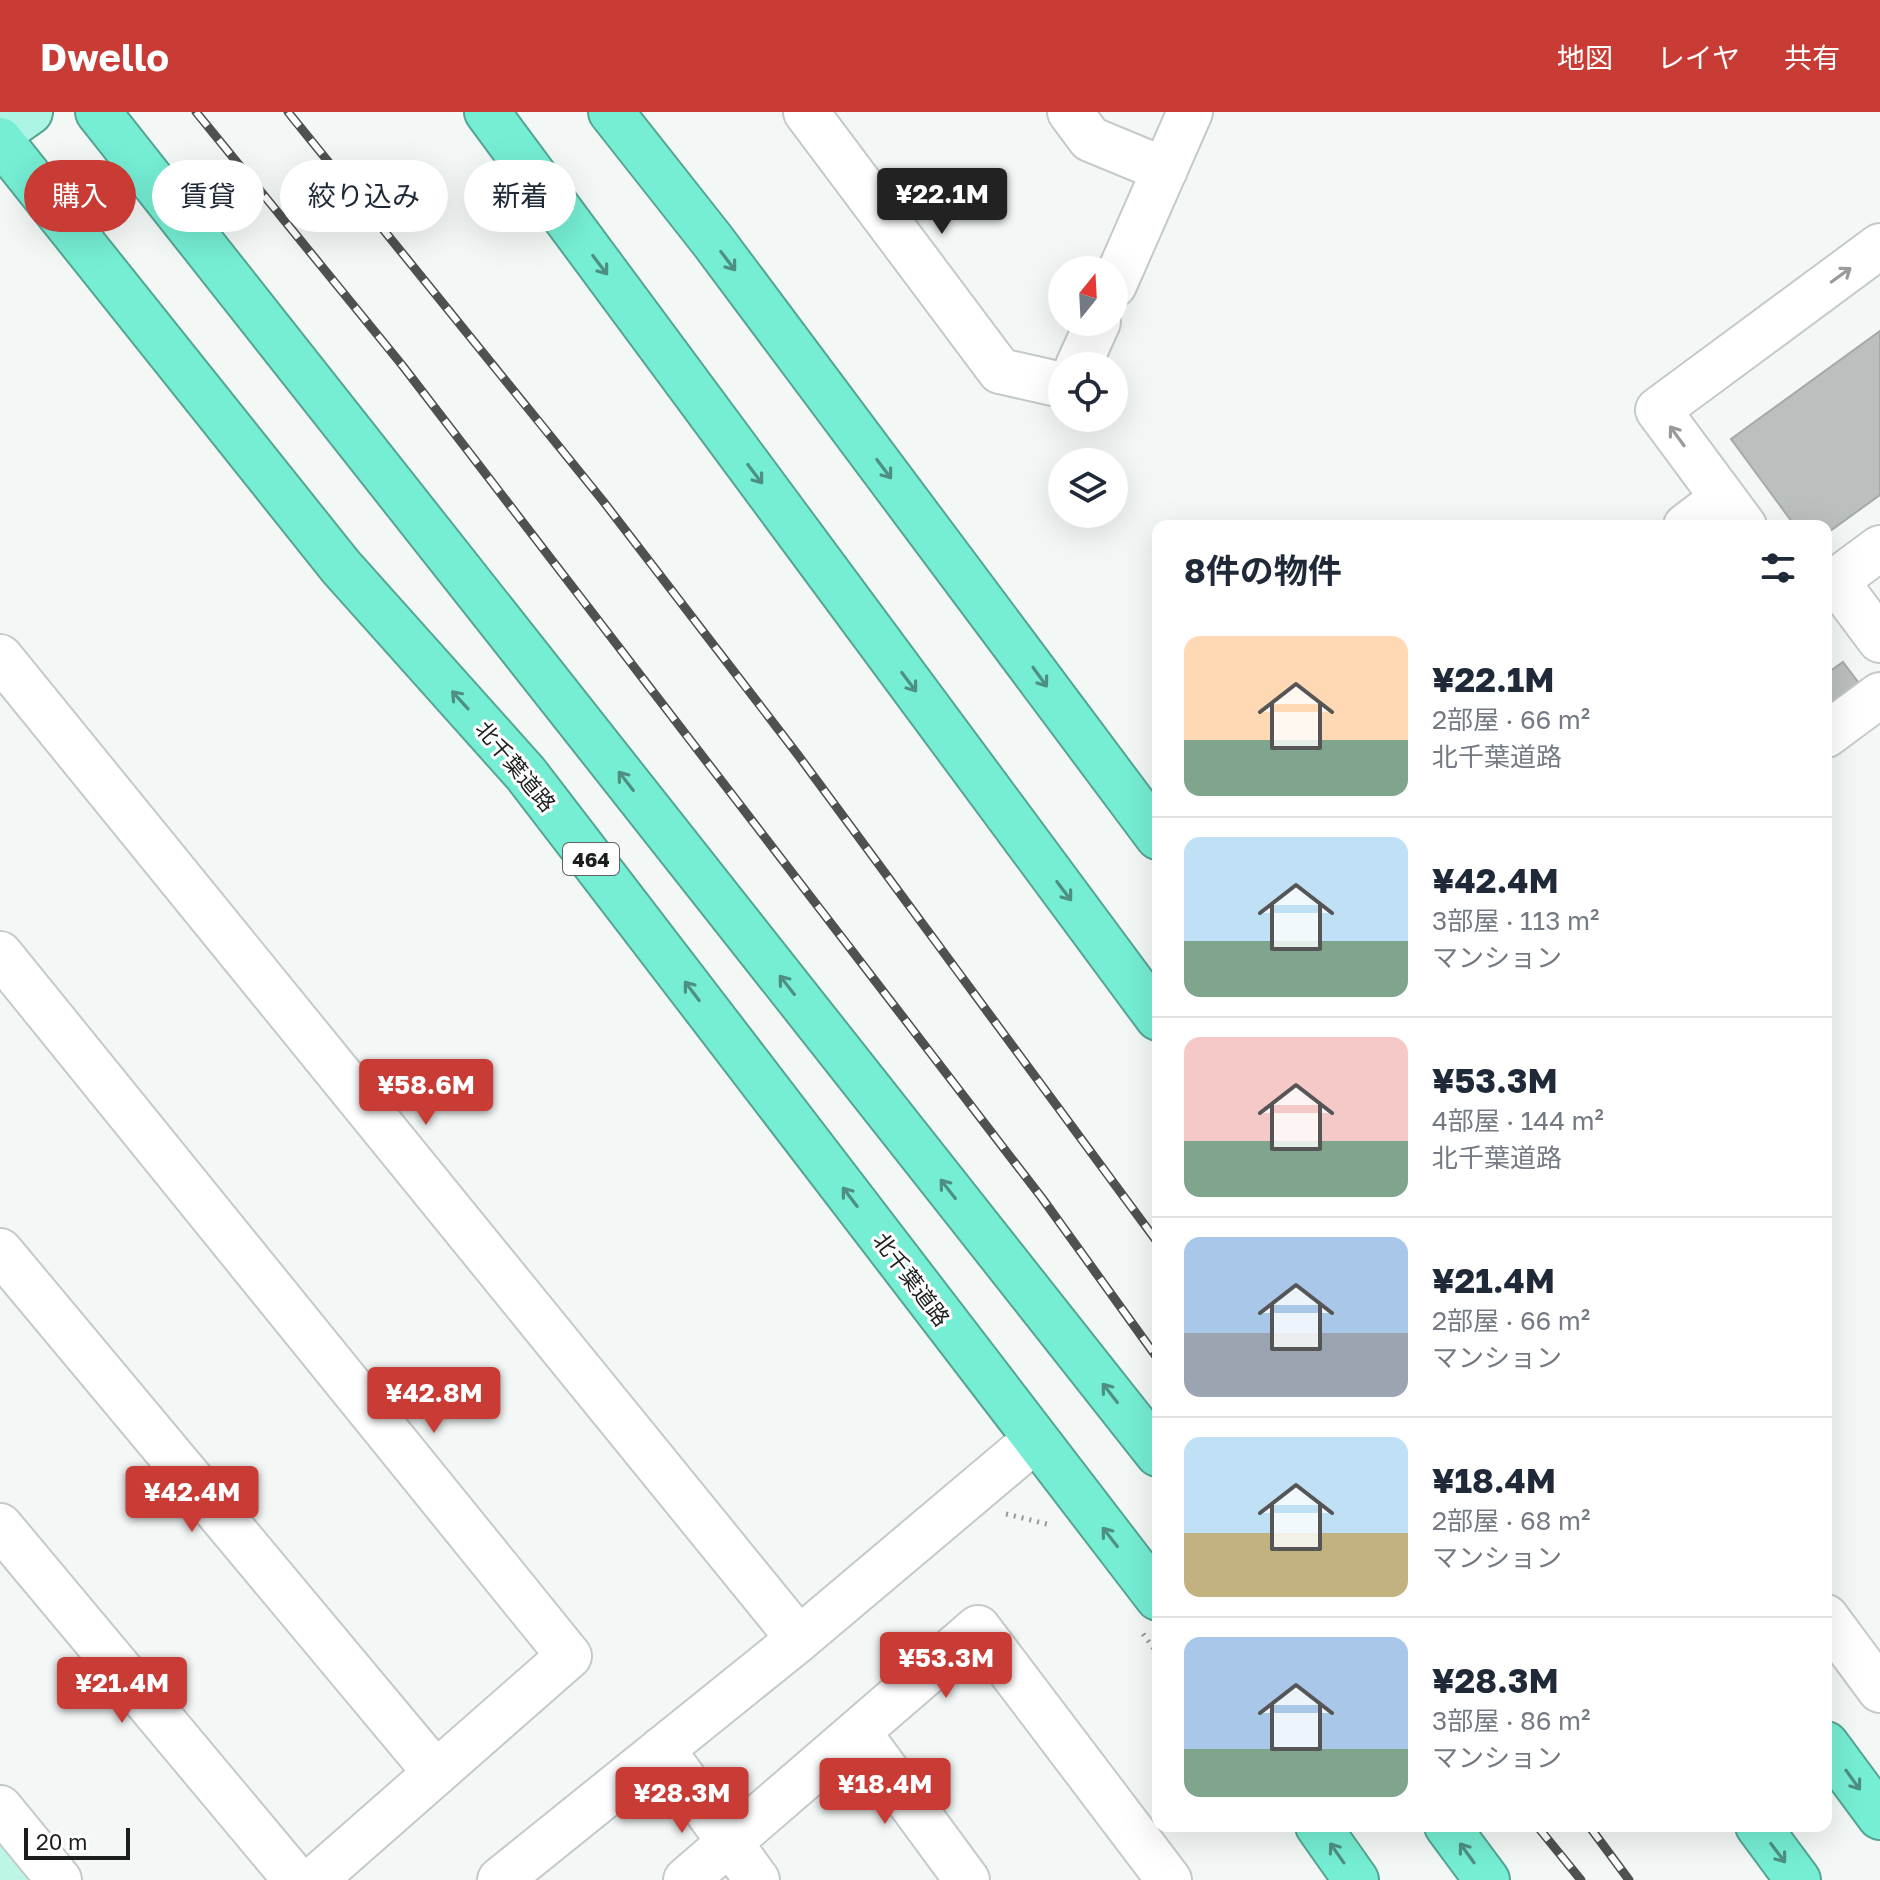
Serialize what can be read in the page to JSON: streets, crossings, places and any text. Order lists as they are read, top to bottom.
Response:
{
  "streets": {
    "highway": ["北千葉道路", "464"]
  },
  "scale_bar": "20 m",
  "north": "top",
  "page": {
    "header": "Dwello",
    "nav": ["地図", "レイヤ", "共有"],
    "chip": [
      "購入",
      "賃貸",
      "絞り込み",
      "新着"
    ],
    "price": [
      "¥22.1M",
      "¥58.6M",
      "¥42.8M",
      "¥42.4M",
      "¥53.3M",
      "¥21.4M",
      "¥18.4M",
      "¥28.3M"
    ],
    "heading": "8件の物件",
    "list": [
      {
        "name": "¥22.1M",
        "note": "2部屋 · 66 m² · 北千葉道路"
      },
      {
        "name": "¥42.4M",
        "note": "3部屋 · 113 m² · マンション"
      },
      {
        "name": "¥53.3M",
        "note": "4部屋 · 144 m² · 北千葉道路"
      },
      {
        "name": "¥21.4M",
        "note": "2部屋 · 66 m² · マンション"
      },
      {
        "name": "¥18.4M",
        "note": "2部屋 · 68 m² · マンション"
      },
      {
        "name": "¥28.3M",
        "note": "3部屋 · 86 m² · マンション"
      }
    ],
    "scale": "20 m"
  }
}
